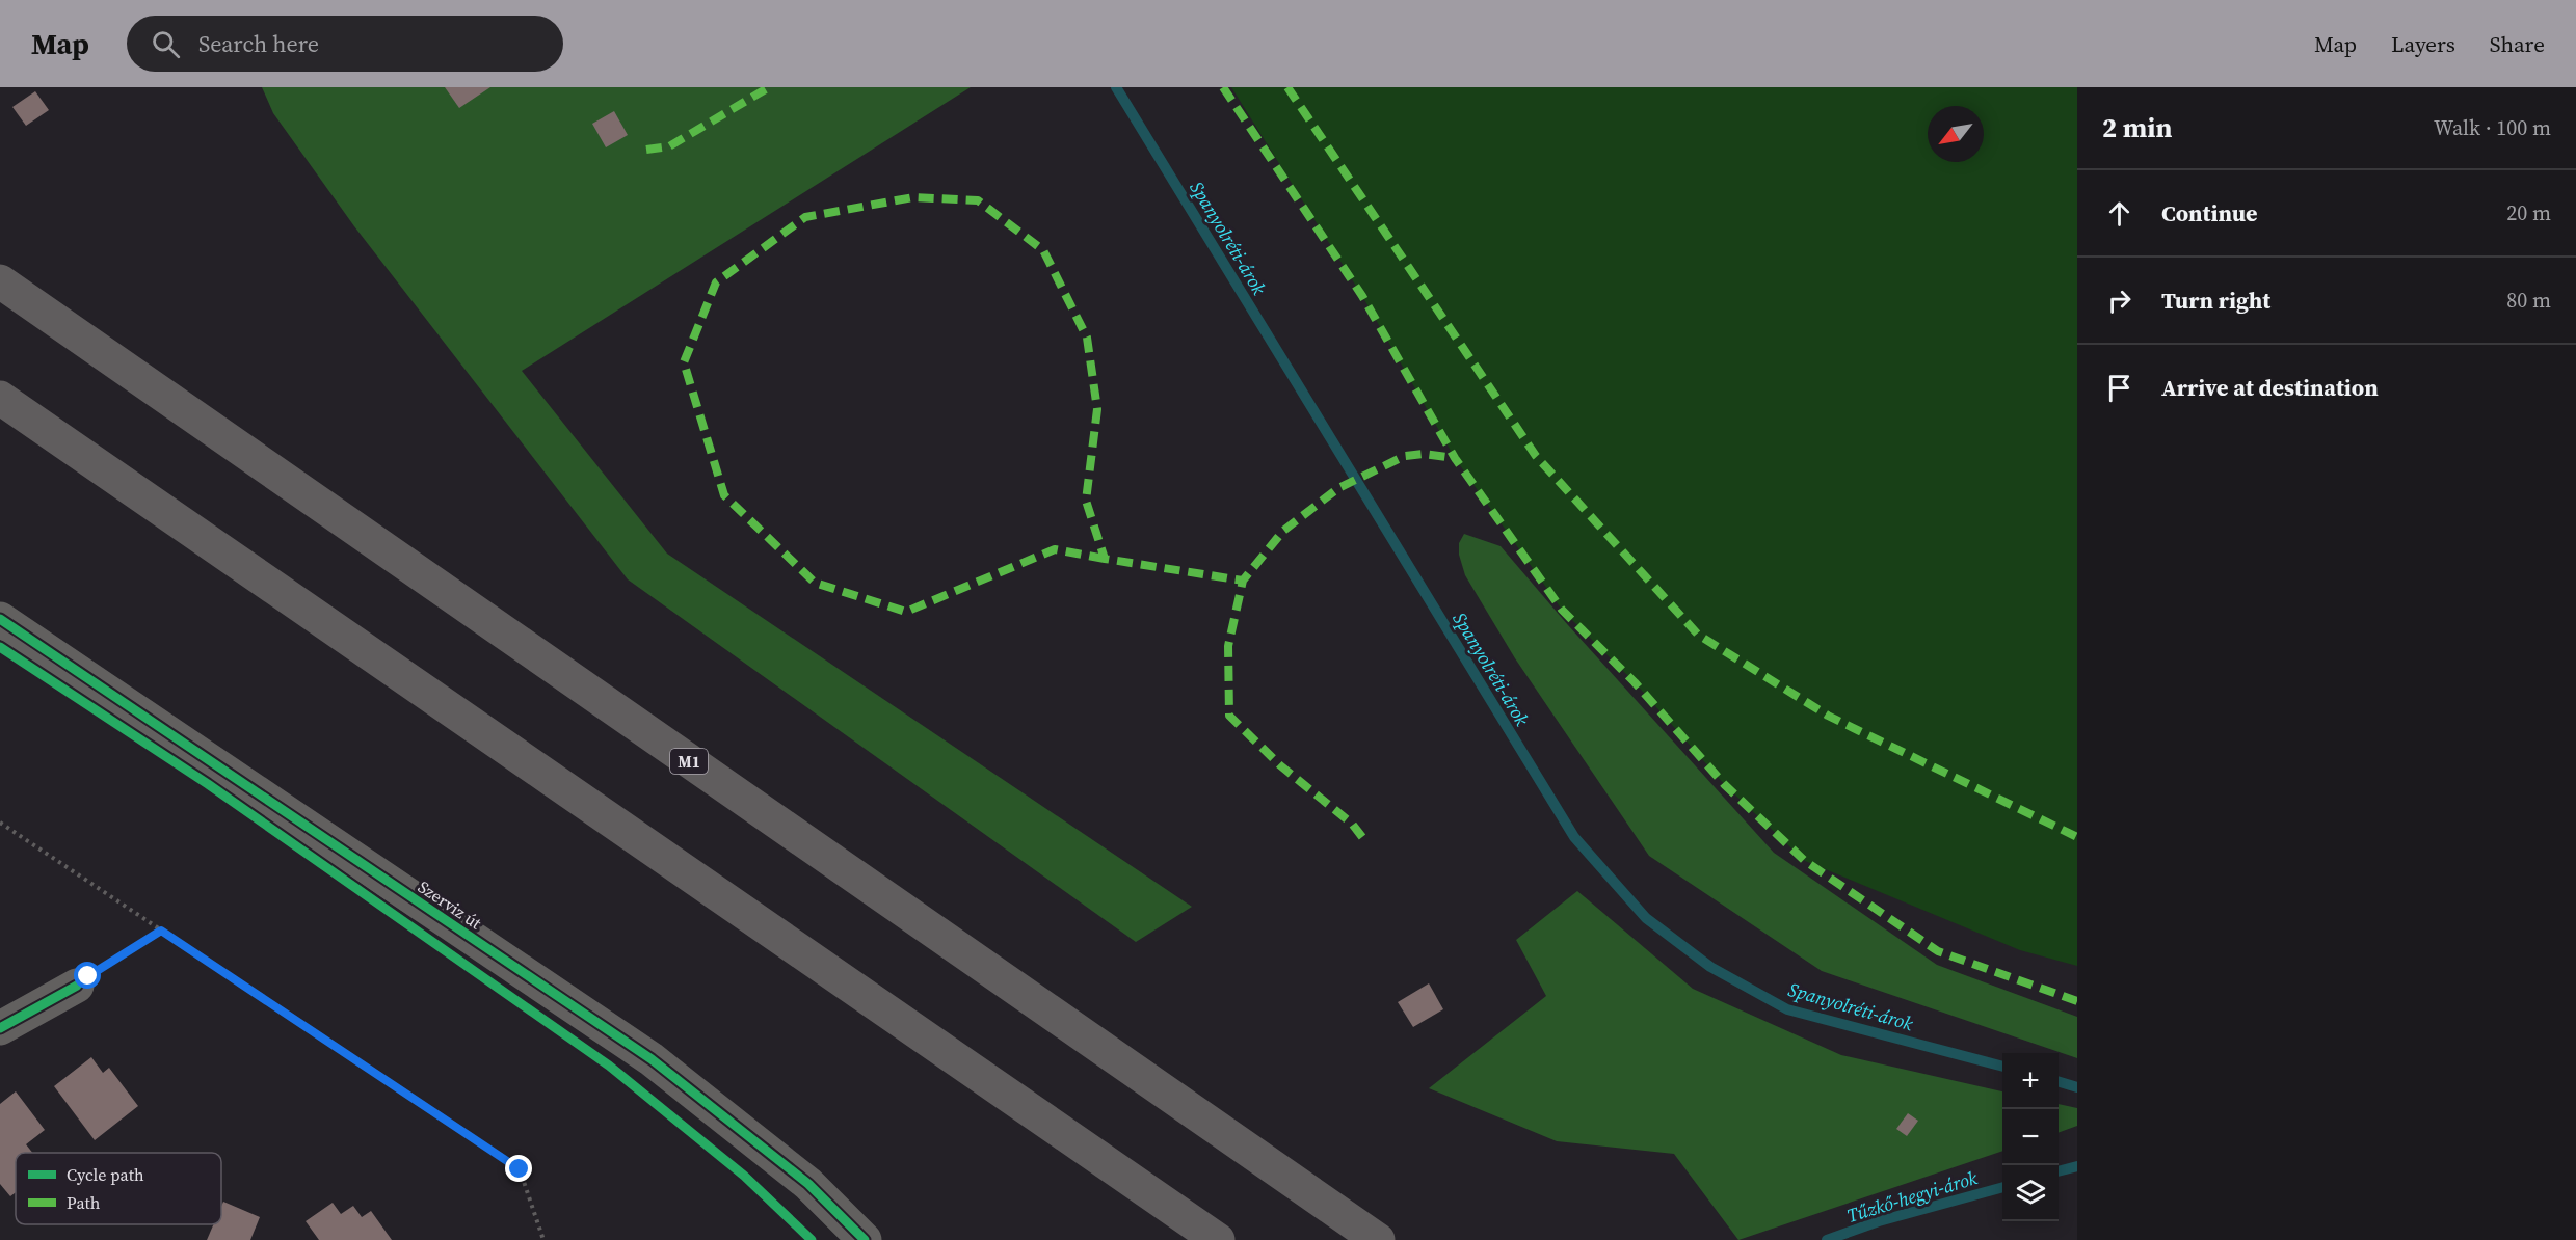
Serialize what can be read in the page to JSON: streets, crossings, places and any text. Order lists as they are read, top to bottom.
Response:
{
  "streets": {
    "highway": ["M1"],
    "street": ["Szerviz út"]
  },
  "water": ["Spanyolréti-árok", "Tűzkő-hegyi-árok"],
  "legend": ["Cycle path", "Path"],
  "north": "bottom left",
  "page": {
    "header": "Map",
    "search": "Search here",
    "nav": ["Map", "Layers", "Share"],
    "heading": ["2 min", "Walk · 100 m"],
    "list": [
      ["Continue", "20 m"],
      ["Turn right", "80 m"],
      "Arrive at destination"
    ],
    "map_buttons": ["+", "−"]
  }
}
